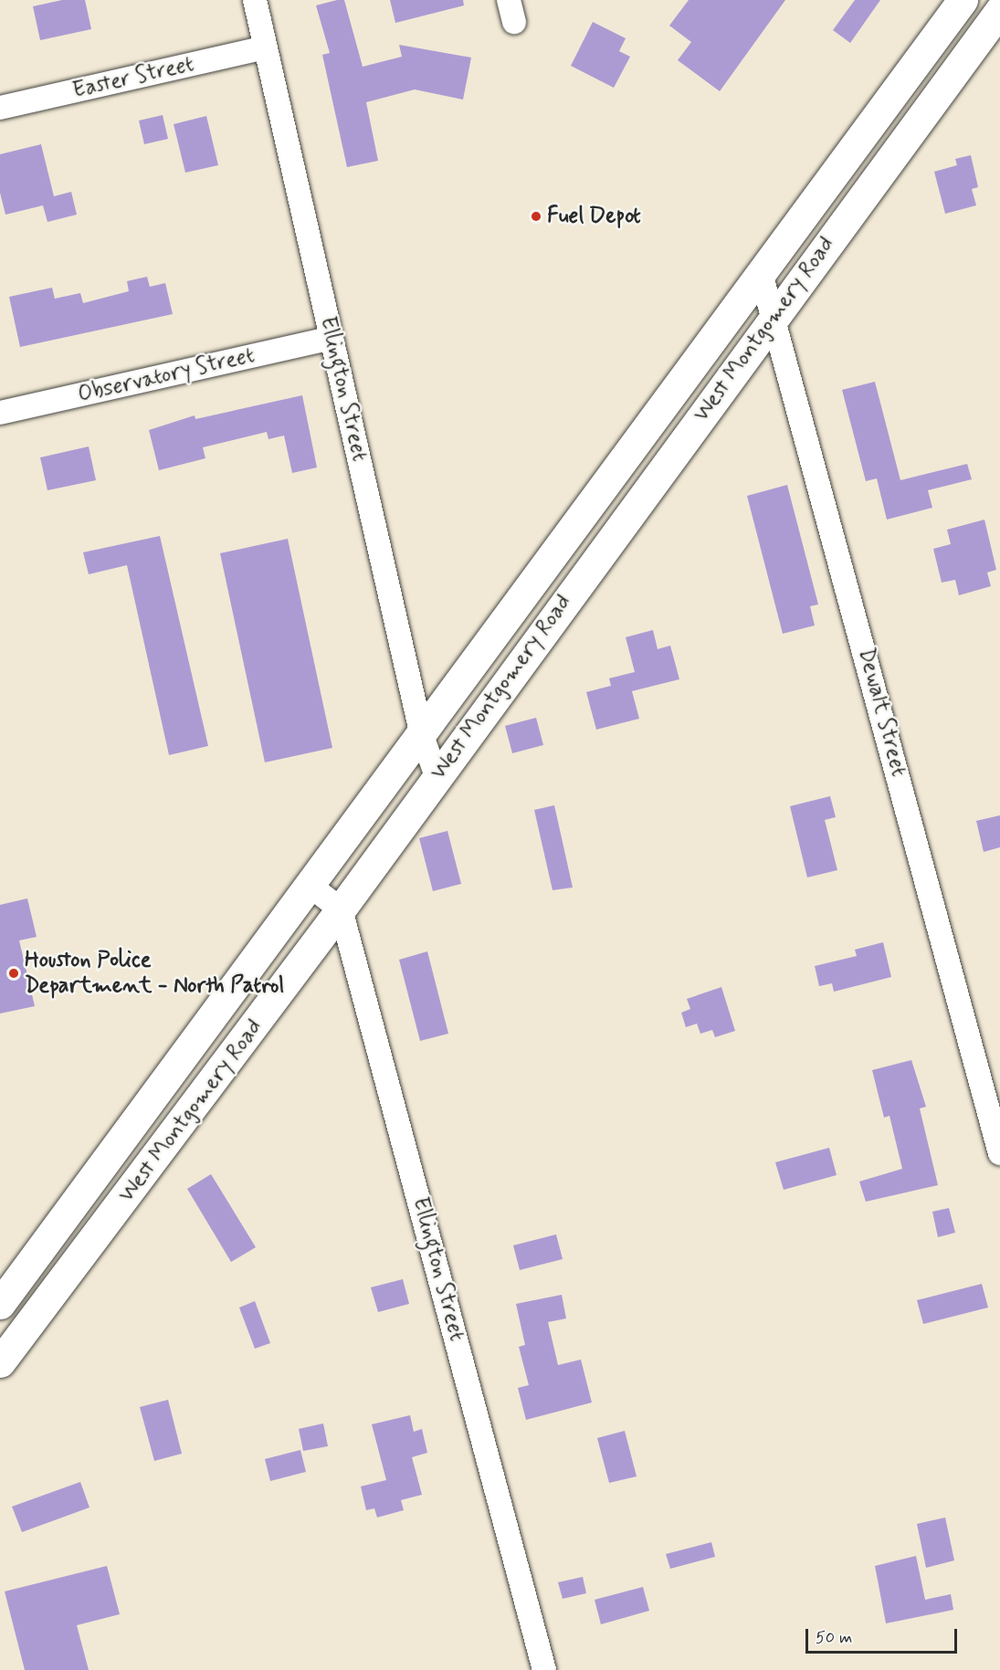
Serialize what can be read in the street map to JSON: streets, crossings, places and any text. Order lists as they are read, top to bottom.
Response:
{
  "streets": {
    "main road": ["West Montgomery Road"],
    "street": [
      "Easter Street",
      "Observatory Street",
      "Ellington Street",
      "Dewalt Street"
    ]
  },
  "crossings": [
    ["Easter Street", "Ellington Street"],
    ["West Montgomery Road", "Ellington Street"],
    ["West Montgomery Road", "Dewalt Street"],
    ["Observatory Street", "Ellington Street"]
  ],
  "places": ["Fuel Depot", "Houston Police Department - North Patrol"],
  "scale_bar": "50 m"
}
